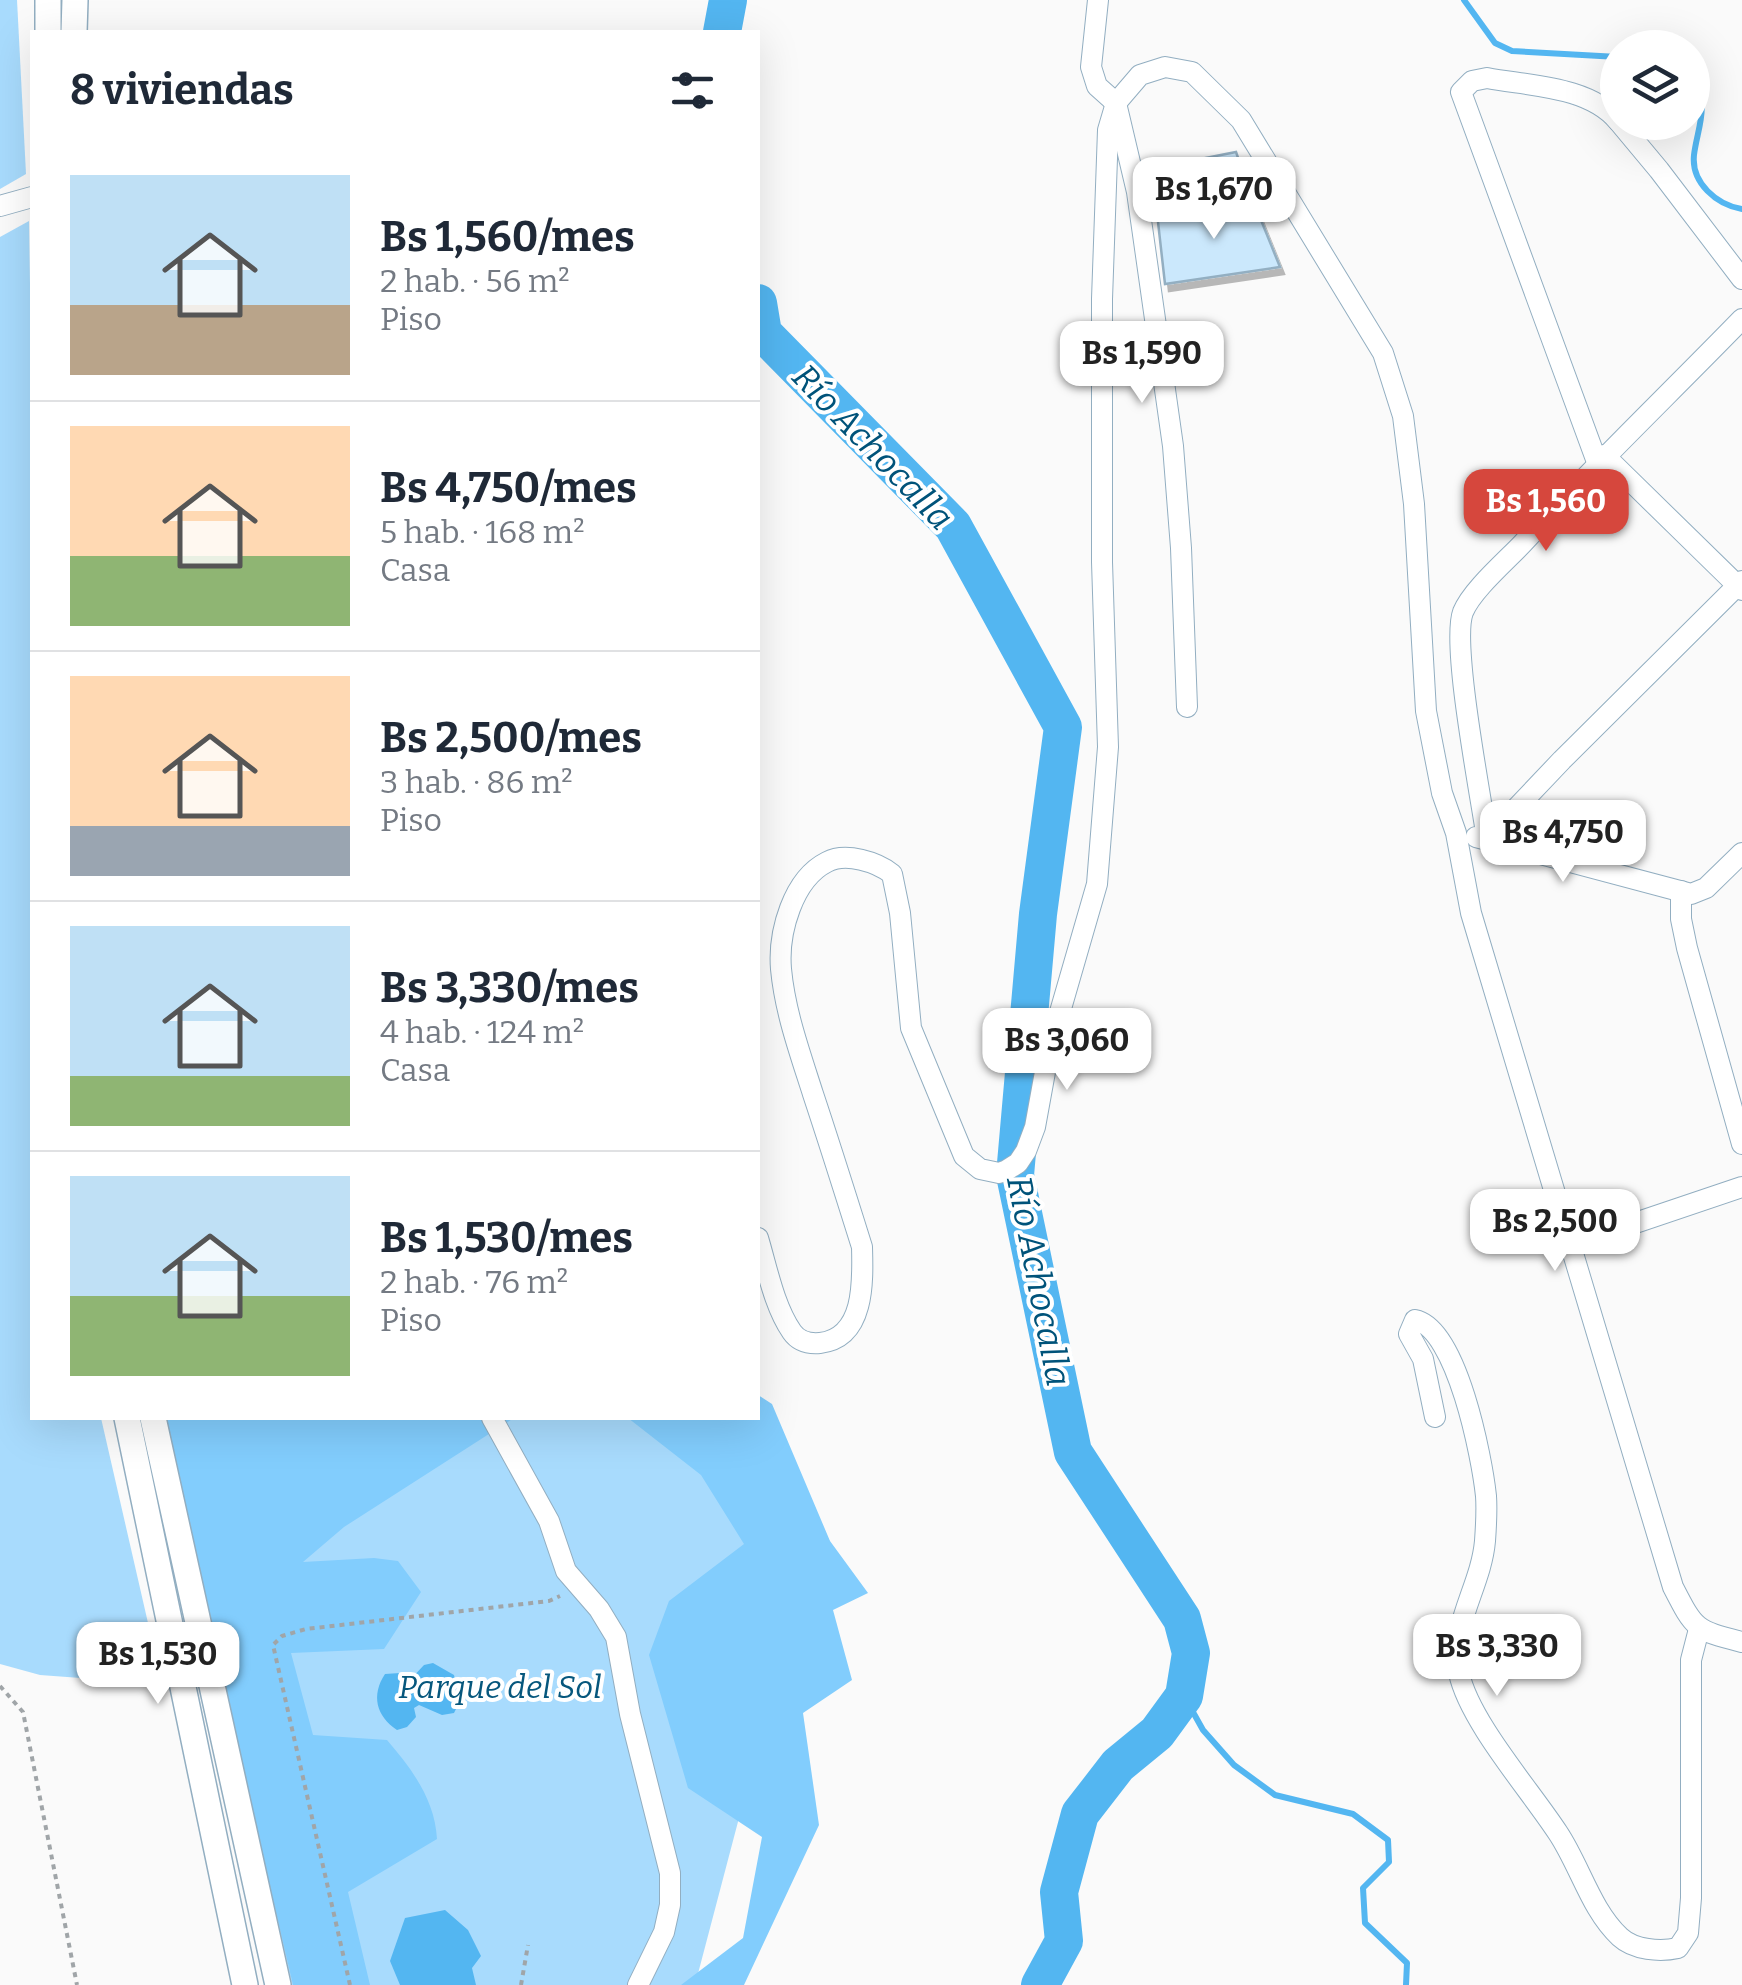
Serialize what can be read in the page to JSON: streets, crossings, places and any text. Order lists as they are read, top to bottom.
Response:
{
  "water": ["Río Achocalla"],
  "parks": ["Parque del Sol"],
  "page": {
    "heading": "8 viviendas",
    "list": [
      {
        "name": "Bs 1,560/mes",
        "note": "2 hab. · 56 m² · Piso"
      },
      {
        "name": "Bs 4,750/mes",
        "note": "5 hab. · 168 m² · Casa"
      },
      {
        "name": "Bs 2,500/mes",
        "note": "3 hab. · 86 m² · Piso"
      },
      {
        "name": "Bs 3,330/mes",
        "note": "4 hab. · 124 m² · Casa"
      },
      {
        "name": "Bs 1,530/mes",
        "note": "2 hab. · 76 m² · Piso"
      }
    ],
    "price": [
      "Bs 1,670",
      "Bs 1,590",
      "Bs 1,560",
      "Bs 4,750",
      "Bs 3,060",
      "Bs 2,500",
      "Bs 3,330",
      "Bs 1,530"
    ]
  }
}
